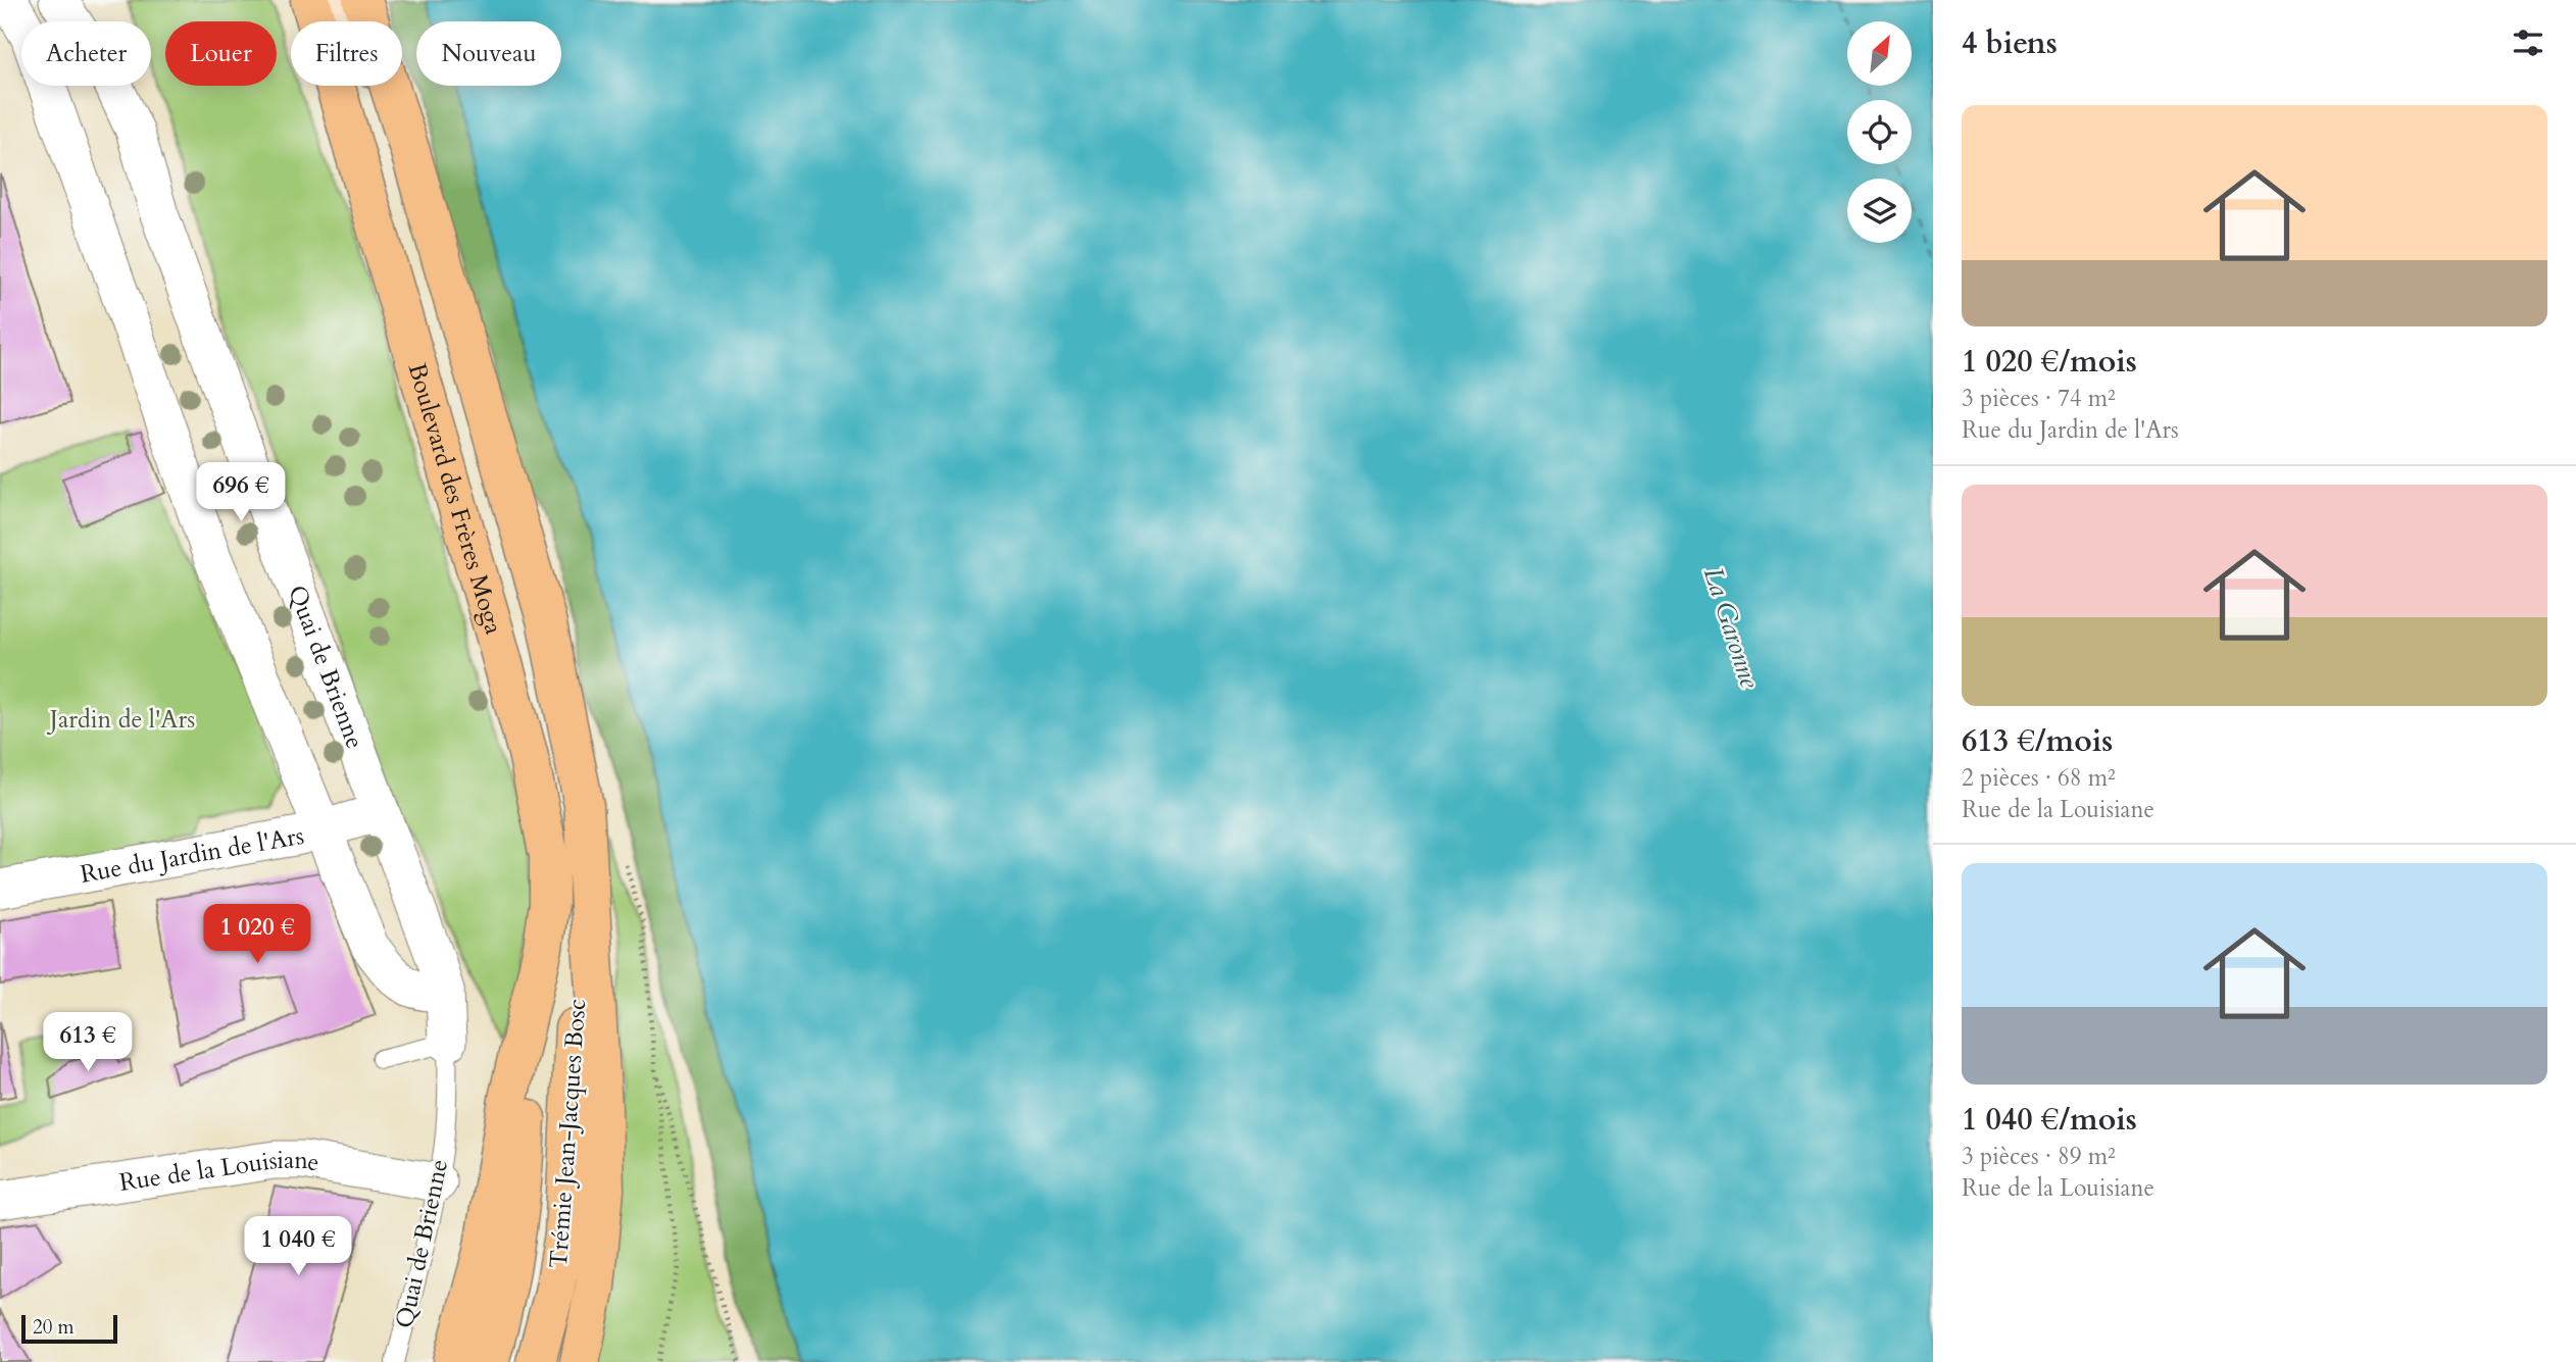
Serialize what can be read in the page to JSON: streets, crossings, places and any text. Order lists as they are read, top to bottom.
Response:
{
  "streets": {
    "main road": ["Boulevard des Frères Moga", "Trémie Jean-Jacques Bosc"],
    "street": ["Quai de Brienne", "Rue du Jardin de l'Ars", "Rue de la Louisiane"]
  },
  "crossings": [
    ["Boulevard des Frères Moga", "Trémie Jean-Jacques Bosc"],
    ["Quai de Brienne", "Rue du Jardin de l'Ars"],
    ["Quai de Brienne", "Rue de la Louisiane"]
  ],
  "water": ["La Garonne"],
  "parks": ["Jardin de l'Ars"],
  "scale_bar": "20 m",
  "north": "top right",
  "page": {
    "heading": "4 biens",
    "chip": [
      "Acheter",
      "Louer",
      "Filtres",
      "Nouveau"
    ],
    "list": [
      {
        "name": "1 020 €/mois",
        "note": "3 pièces · 74 m² · Rue du Jardin de l'Ars"
      },
      {
        "name": "613 €/mois",
        "note": "2 pièces · 68 m² · Rue de la Louisiane"
      },
      {
        "name": "1 040 €/mois",
        "note": "3 pièces · 89 m² · Rue de la Louisiane"
      }
    ],
    "price": [
      "696 €",
      "1 020 €",
      "613 €",
      "1 040 €"
    ],
    "scale": "20 m"
  }
}
